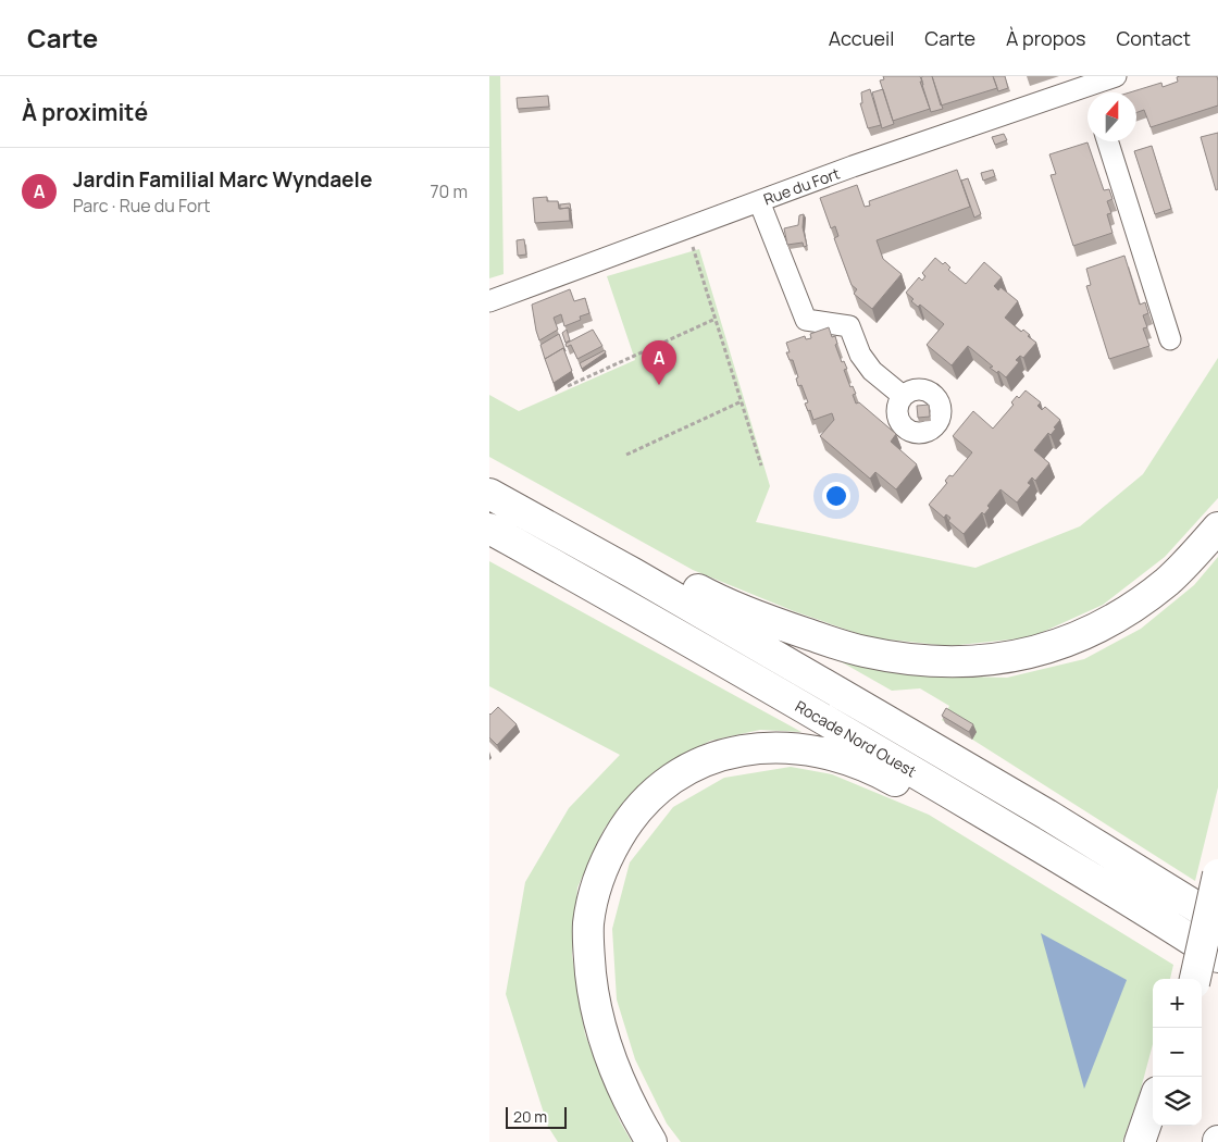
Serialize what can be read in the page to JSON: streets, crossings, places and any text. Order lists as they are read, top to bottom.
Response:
{
  "streets": {
    "highway": ["Rocade Nord Ouest"],
    "street": ["Rue du Fort"]
  },
  "scale_bar": "20 m",
  "north": "top",
  "page": {
    "header": "Carte",
    "nav": [
      "Accueil",
      "Carte",
      "À propos",
      "Contact"
    ],
    "heading": "À proximité",
    "list": [
      {
        "mark": "A",
        "name": "Jardin Familial Marc Wyndaele",
        "note": "Parc · Rue du Fort",
        "value": "70 m"
      }
    ],
    "pins": "A",
    "map_buttons": ["+", "−"],
    "scale": "20 m"
  }
}
